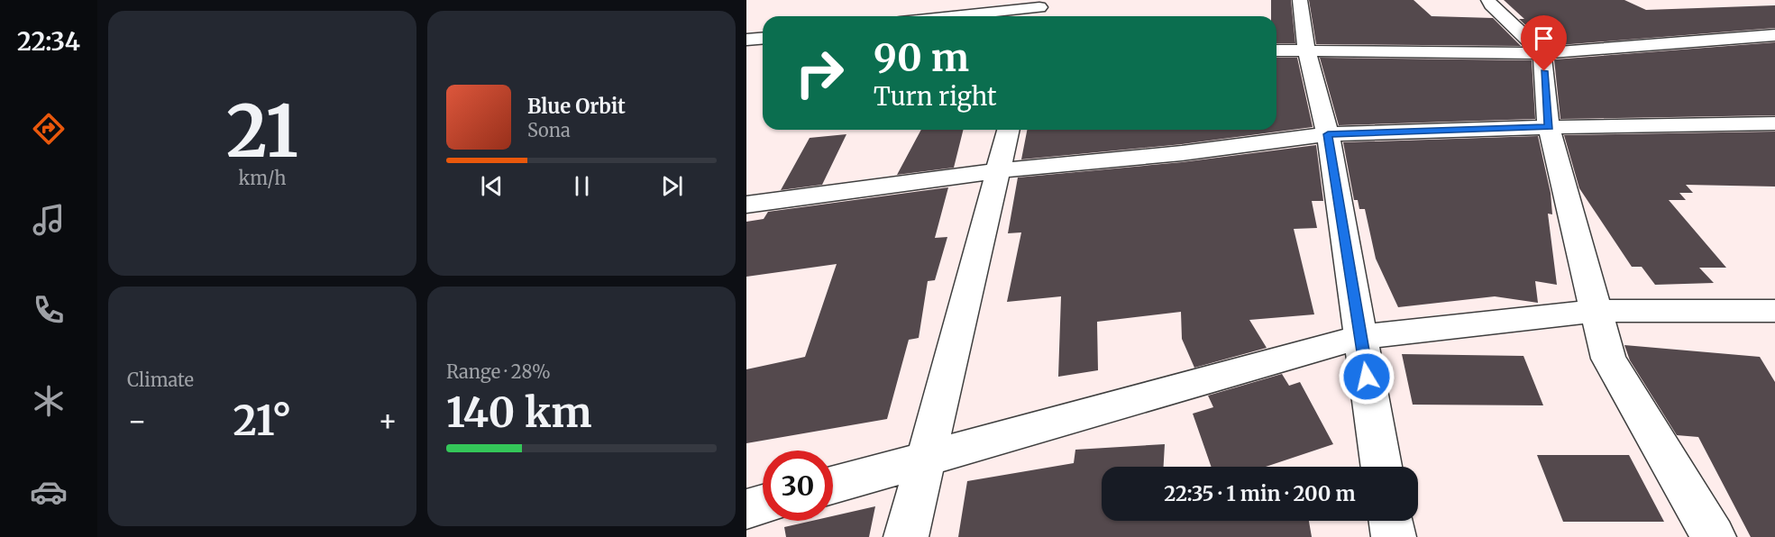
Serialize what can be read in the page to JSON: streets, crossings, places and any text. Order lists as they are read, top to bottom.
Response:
{
  "page": {
    "tabs": "22:34",
    "tile": [
      ["21", "km/h"],
      "Climate",
      ["Range · 28%", "140 km"]
    ],
    "turn": ["90 m", "Turn right"],
    "song": ["Blue Orbit", "Sona"],
    "heat": ["−", "21°", "+"],
    "limit": "30",
    "trip": "22:35 · 1 min · 200 m"
  }
}
